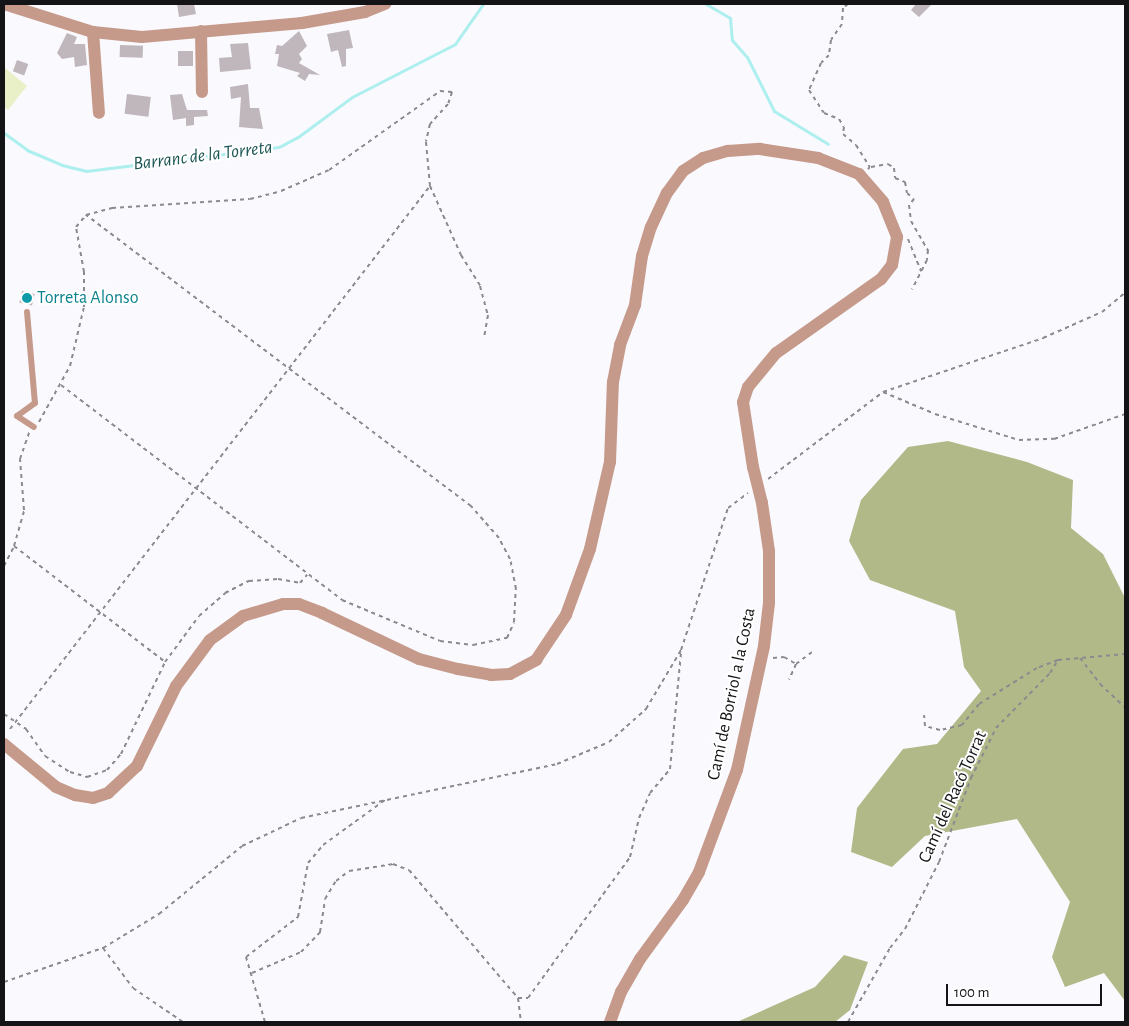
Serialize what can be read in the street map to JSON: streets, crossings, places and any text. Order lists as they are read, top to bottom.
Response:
{
  "streets": {
    "street": ["Camí de Borriol a la Costa"],
    "path": ["Camí del Racó Torrat"]
  },
  "water": ["Barranc de la Torreta"],
  "places": ["Torreta Alonso"],
  "scale_bar": "100 m"
}
